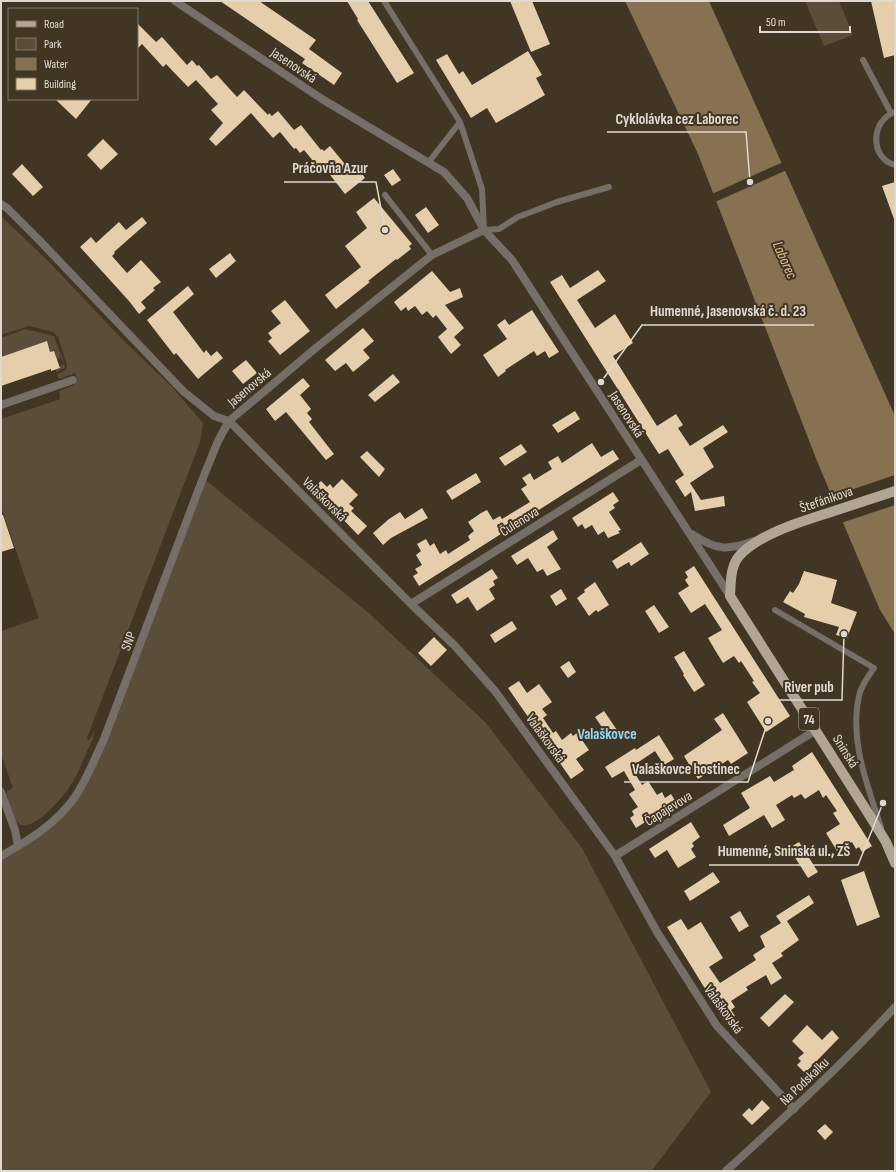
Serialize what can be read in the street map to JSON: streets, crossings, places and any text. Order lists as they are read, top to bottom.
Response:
{
  "streets": {
    "main road": ["Štefánikova", "74", "Sninská"],
    "street": [
      "Jasenovská",
      "Valaškovská",
      "Čulenova",
      "SNP",
      "Čapajevova",
      "Na Podskalku"
    ]
  },
  "crossings": [
    ["Jasenovská", "Valaškovská"],
    ["Jasenovská", "Štefánikova"],
    ["Jasenovská", "Čulenova"],
    ["Jasenovská", "SNP"],
    ["Jasenovská", "Sninská"],
    ["Valaškovská", "Čulenova"],
    ["Valaškovská", "SNP"],
    ["Valaškovská", "Čapajevova"],
    ["Valaškovská", "Na Podskalku"],
    ["Štefánikova", "Sninská"],
    ["Sninská", "Čapajevova"]
  ],
  "districts": ["Valaškovce"],
  "water": ["Laborec"],
  "places": [
    "Cyklolávka cez Laborec",
    "Práčovňa Azur",
    "Humenné, Jasenovská č. d. 23",
    "River pub",
    "Valaškovce hostinec",
    "Humenné, Sninská ul., ZŠ"
  ],
  "legend": [
    "Road",
    "Park",
    "Water",
    "Building"
  ],
  "scale_bar": "50 m"
}
